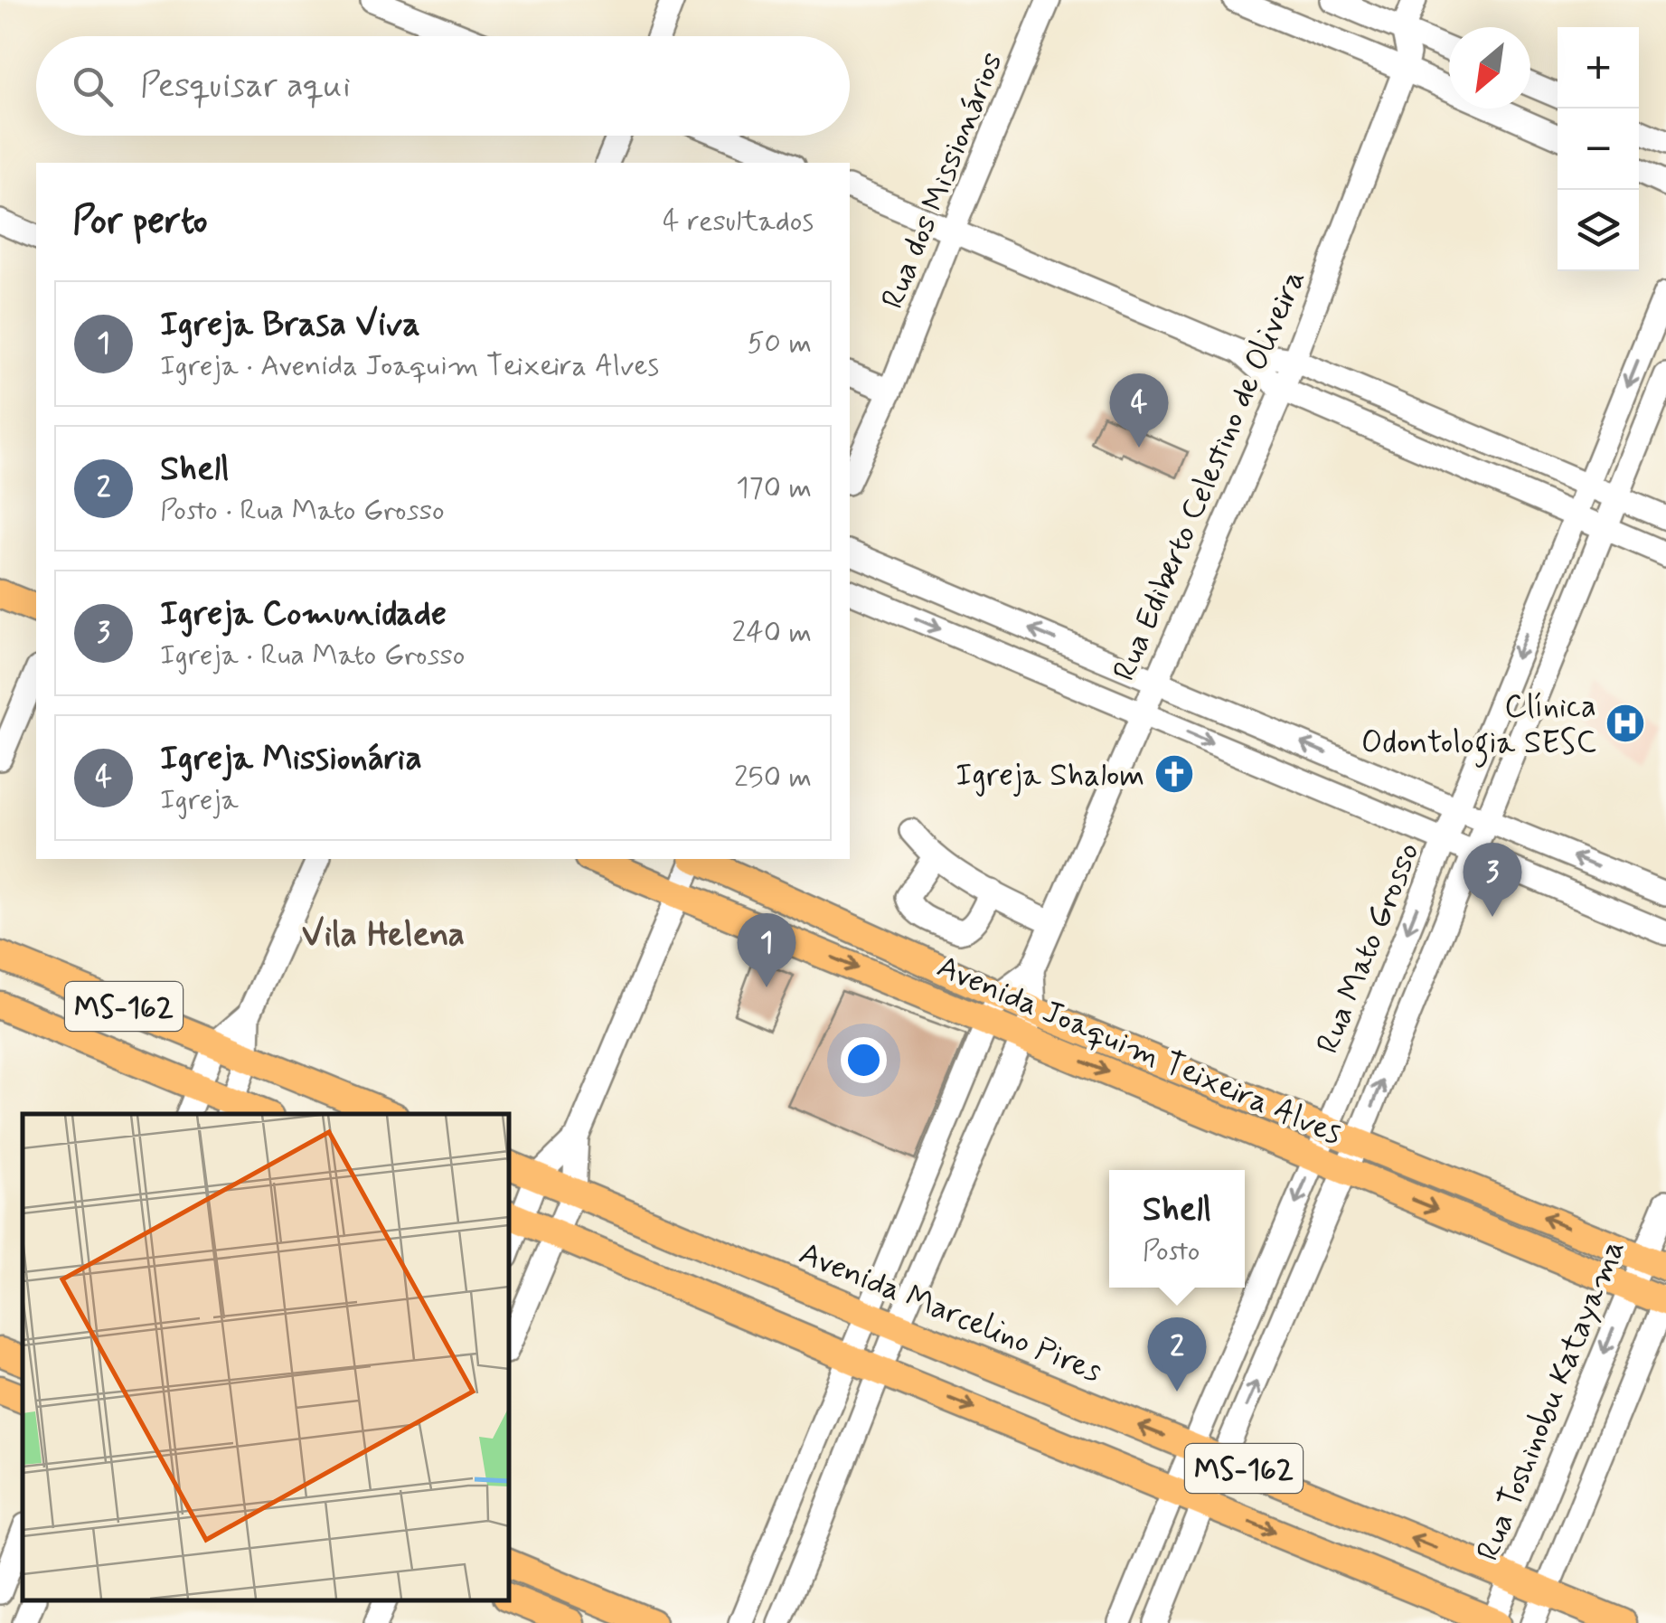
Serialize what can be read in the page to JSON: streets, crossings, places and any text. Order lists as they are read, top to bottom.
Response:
{
  "streets": {
    "main road": ["MS-162", "Avenida Joaquim Teixeira Alves", "Avenida Marcelino Pires"],
    "street": [
      "Rua dos Missionários",
      "Rua Ediberto Celestino de Oliveira",
      "Rua Mato Grosso",
      "Rua Toshinobu Katayama"
    ]
  },
  "crossings": [
    ["Rua Ediberto Celestino de Oliveira", "MS-162"],
    ["Rua Ediberto Celestino de Oliveira", "Avenida Joaquim Teixeira Alves"],
    ["Rua Ediberto Celestino de Oliveira", "Avenida Marcelino Pires"],
    ["Rua Mato Grosso", "MS-162"],
    ["Rua Mato Grosso", "Avenida Joaquim Teixeira Alves"],
    ["Rua Mato Grosso", "Avenida Marcelino Pires"],
    ["MS-162", "Rua Toshinobu Katayama"],
    ["Avenida Joaquim Teixeira Alves", "Rua Toshinobu Katayama"],
    ["Avenida Marcelino Pires", "Rua Toshinobu Katayama"]
  ],
  "districts": ["Vila Helena"],
  "places": {
    "hospital": ["Clínica Odontologia SESC"],
    "church": ["Igreja Shalom"]
  },
  "north": "bottom left",
  "page": {
    "map_buttons": ["+", "−"],
    "search": "Pesquisar aqui",
    "heading": ["Por perto", "4 resultados"],
    "list": [
      {
        "mark": "1",
        "name": "Igreja Brasa Viva",
        "note": "Igreja · Avenida Joaquim Teixeira Alves",
        "value": "50 m"
      },
      {
        "mark": "2",
        "name": "Shell",
        "note": "Posto · Rua Mato Grosso",
        "value": "170 m"
      },
      {
        "mark": "3",
        "name": "Igreja Comunidade",
        "note": "Igreja · Rua Mato Grosso",
        "value": "240 m"
      },
      {
        "mark": "4",
        "name": "Igreja Missionária",
        "note": "Igreja",
        "value": "250 m"
      }
    ],
    "pins": [
      "4",
      "3",
      "1",
      "2"
    ],
    "popup": ["Shell", "Posto"]
  }
}
